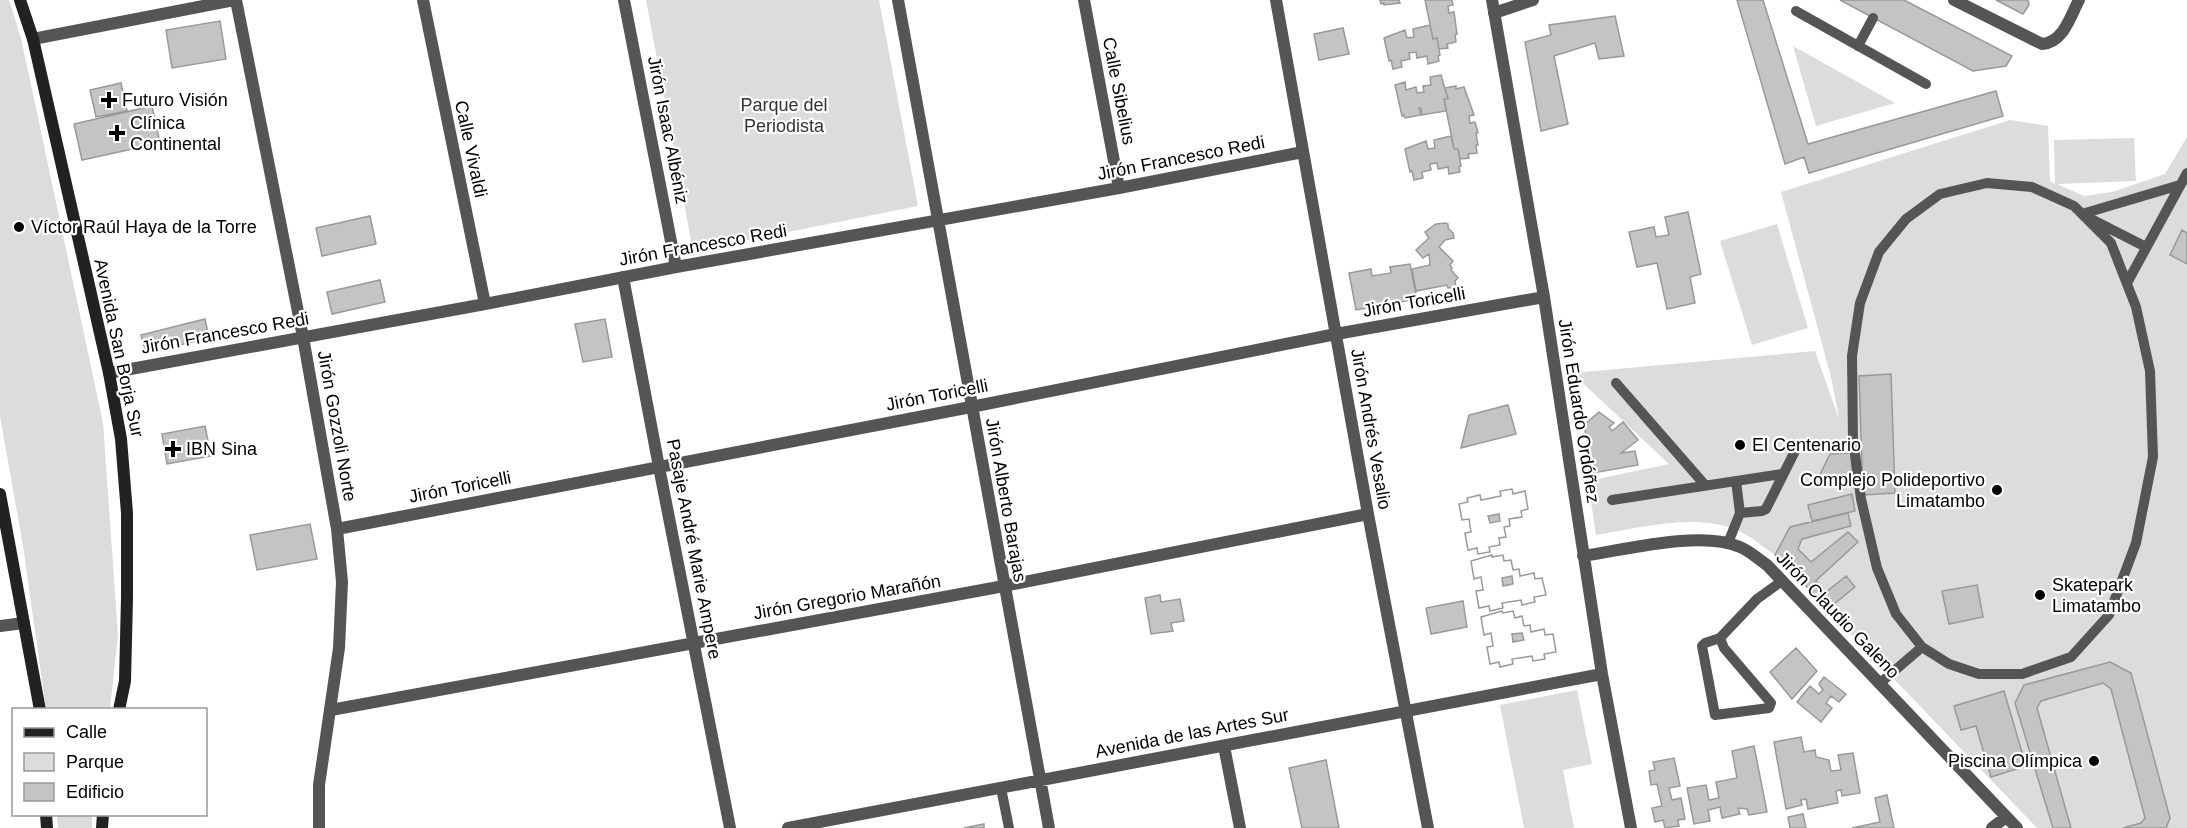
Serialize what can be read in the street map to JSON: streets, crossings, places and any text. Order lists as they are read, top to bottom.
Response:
{
  "streets": {
    "main road": ["Avenida San Borja Sur"],
    "street": [
      "Calle Sibelius",
      "Jirón Isaac Albéniz",
      "Calle Vivaldi",
      "Jirón Francesco Redi",
      "Jirón Toricelli",
      "Jirón Eduardo Ordóñez",
      "Jirón Gozzoli Norte",
      "Jirón Andrés Vesalio",
      "Jirón Alberto Barajas",
      "Pasaje André Marie Ampere",
      "Jirón Gregorio Marañón",
      "Jirón Claudio Galeno",
      "Avenida de las Artes Sur"
    ]
  },
  "crossings": [
    ["Calle Sibelius", "Jirón Francesco Redi"],
    ["Jirón Isaac Albéniz", "Jirón Francesco Redi"],
    ["Calle Vivaldi", "Jirón Francesco Redi"],
    ["Jirón Francesco Redi", "Avenida San Borja Sur"],
    ["Jirón Francesco Redi", "Jirón Gozzoli Norte"],
    ["Jirón Francesco Redi", "Jirón Andrés Vesalio"],
    ["Jirón Francesco Redi", "Jirón Alberto Barajas"],
    ["Jirón Francesco Redi", "Pasaje André Marie Ampere"],
    ["Jirón Toricelli", "Jirón Eduardo Ordóñez"],
    ["Jirón Toricelli", "Jirón Gozzoli Norte"],
    ["Jirón Toricelli", "Jirón Andrés Vesalio"],
    ["Jirón Toricelli", "Jirón Alberto Barajas"],
    ["Jirón Toricelli", "Pasaje André Marie Ampere"],
    ["Jirón Eduardo Ordóñez", "Jirón Claudio Galeno"],
    ["Jirón Eduardo Ordóñez", "Avenida de las Artes Sur"],
    ["Jirón Gozzoli Norte", "Jirón Gregorio Marañón"],
    ["Jirón Andrés Vesalio", "Jirón Gregorio Marañón"],
    ["Jirón Andrés Vesalio", "Avenida de las Artes Sur"],
    ["Jirón Alberto Barajas", "Jirón Gregorio Marañón"],
    ["Jirón Alberto Barajas", "Avenida de las Artes Sur"],
    ["Pasaje André Marie Ampere", "Jirón Gregorio Marañón"]
  ],
  "parks": ["Parque del Periodista"],
  "places": {
    "health": ["Futuro Visión", "Clínica Continental", "IBN Sina"],
    "other": [
      "Víctor Raúl Haya de la Torre",
      "El Centenario",
      "Complejo Polideportivo Limatambo",
      "Skatepark Limatambo",
      "Piscina Olímpica"
    ]
  },
  "legend": ["Calle", "Parque", "Edificio"]
}
